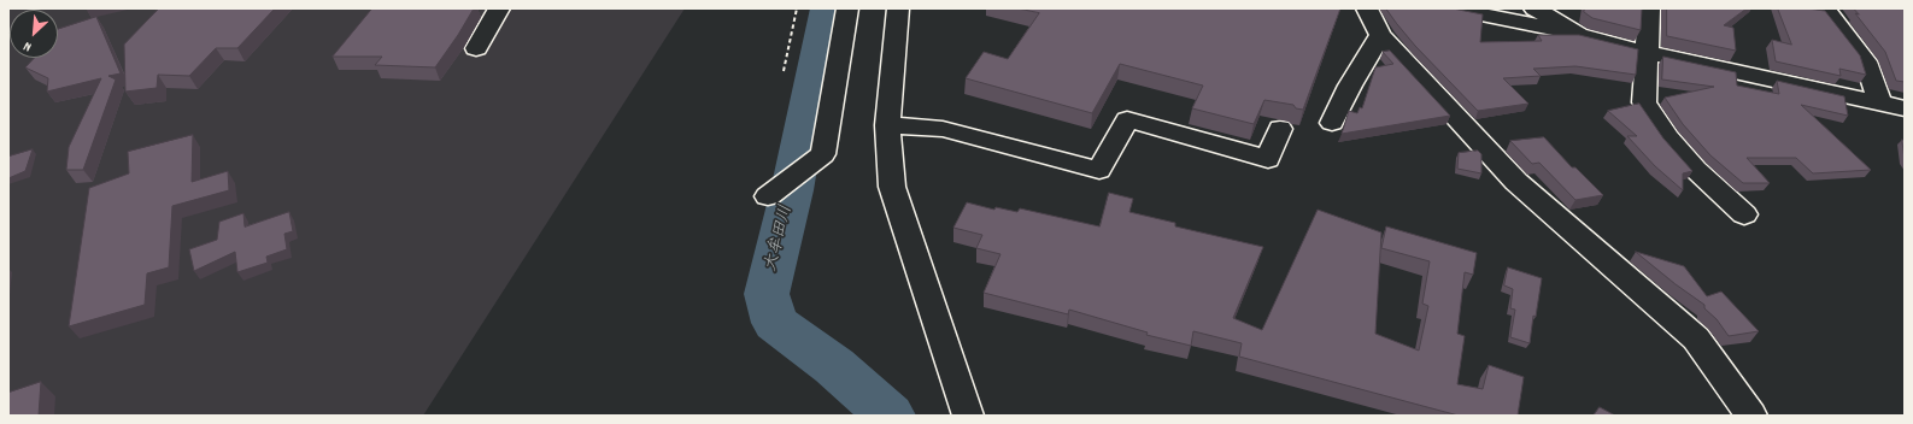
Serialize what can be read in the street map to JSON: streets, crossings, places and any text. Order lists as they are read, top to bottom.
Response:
{
  "water": ["大牟田川"],
  "north": "bottom left"
}
